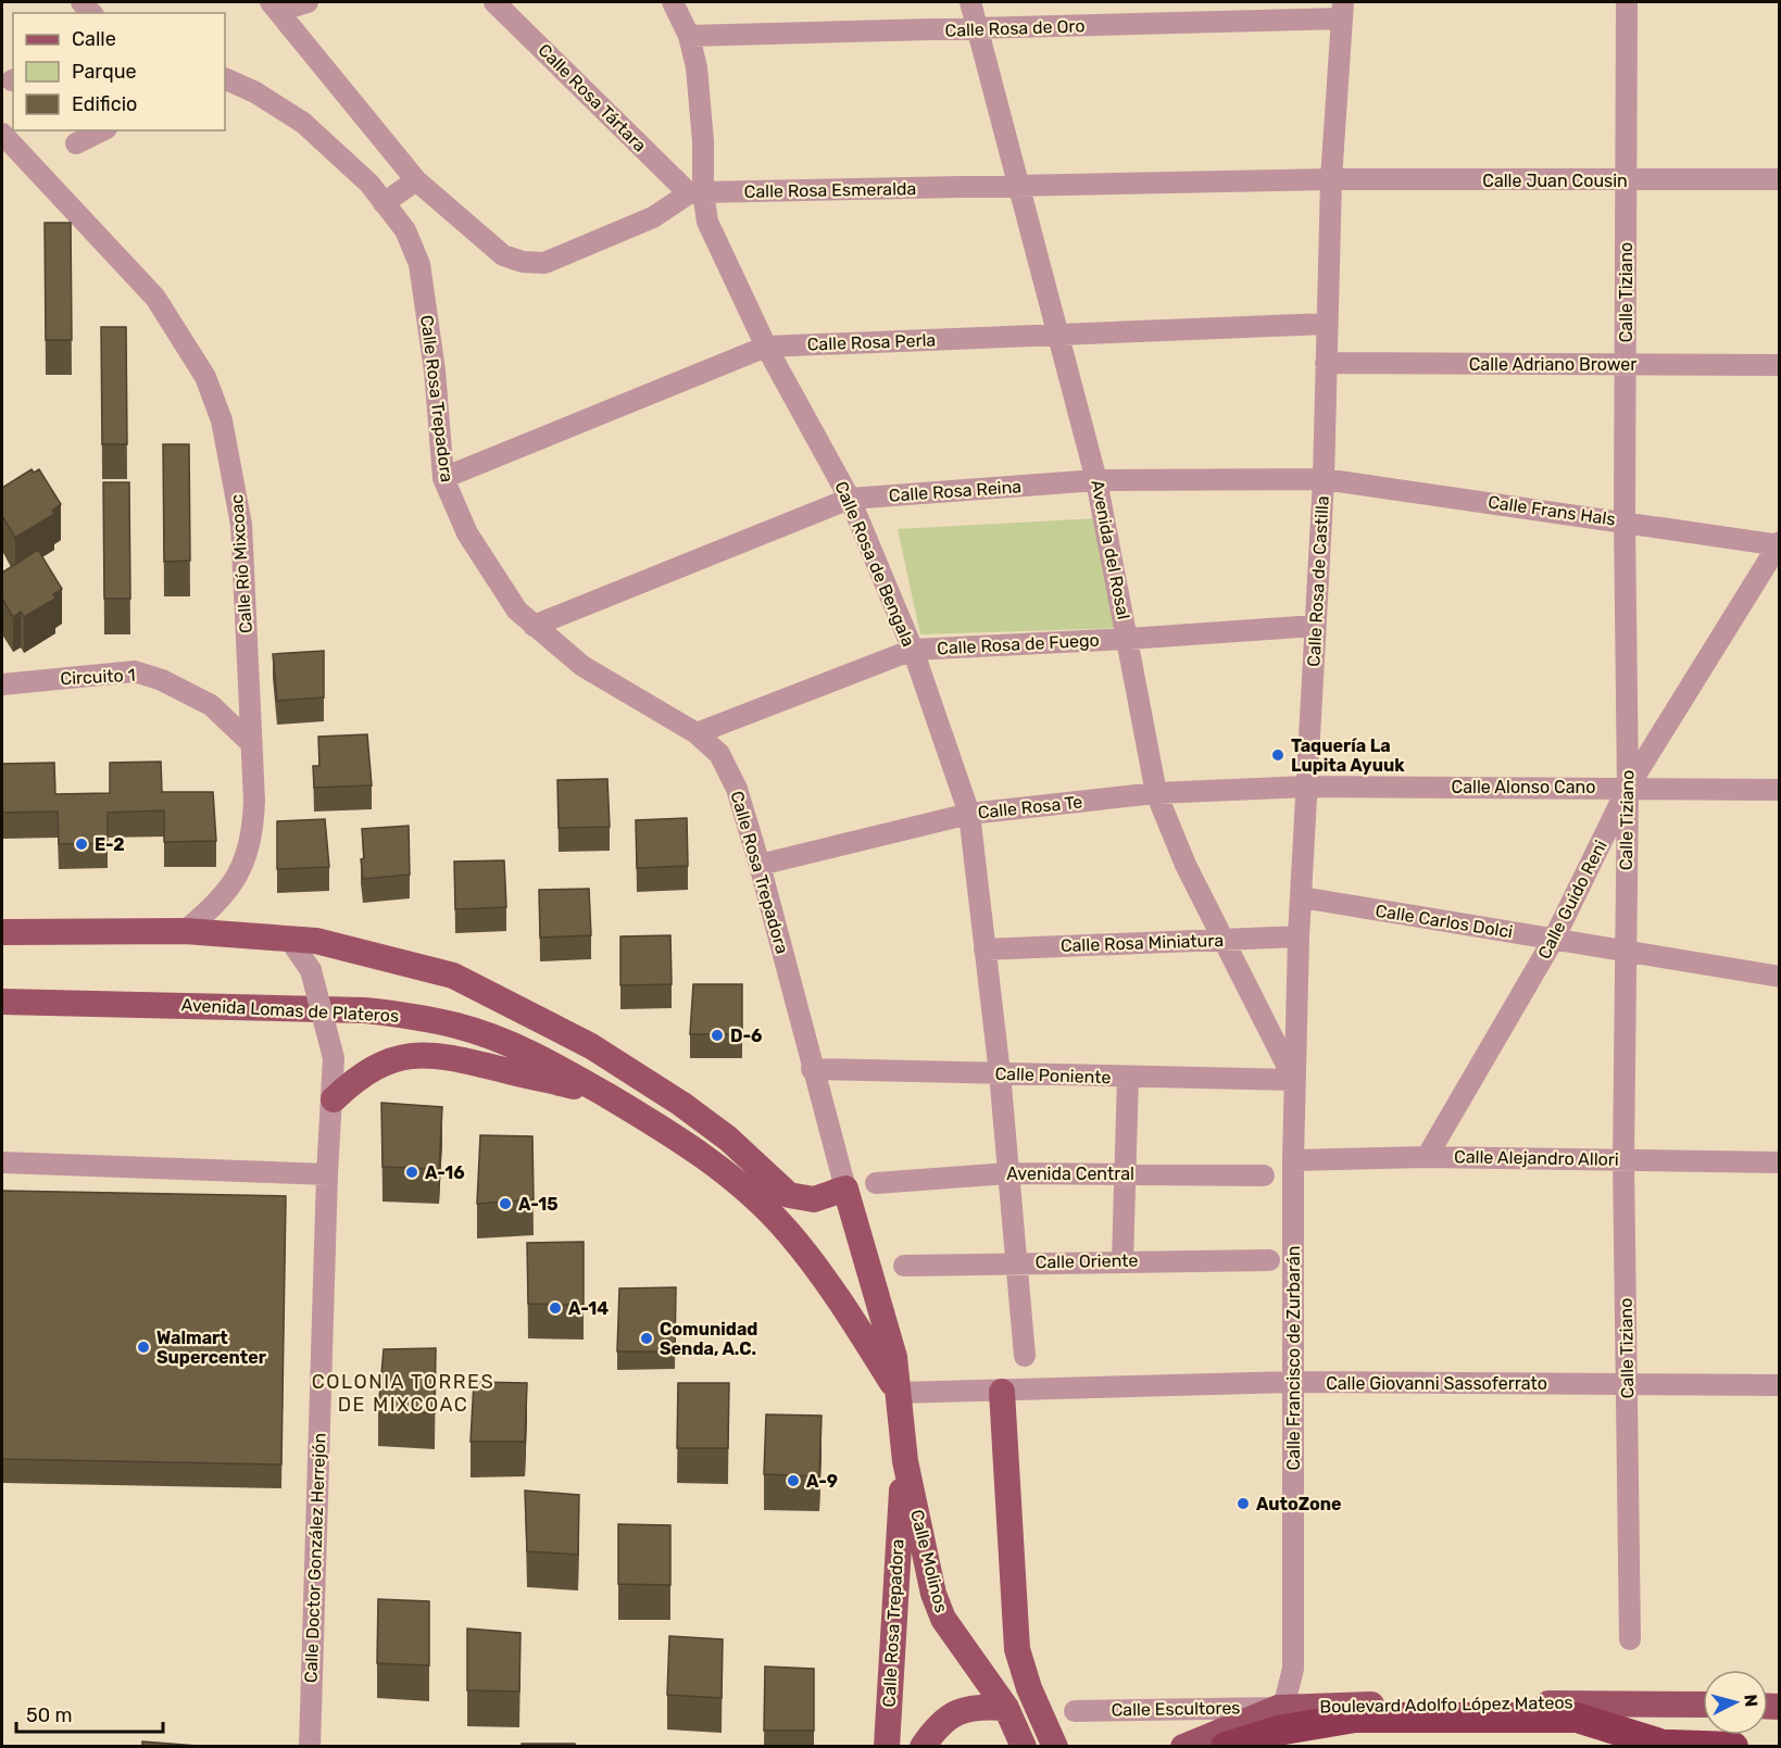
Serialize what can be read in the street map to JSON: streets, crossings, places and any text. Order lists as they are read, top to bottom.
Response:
{
  "streets": {
    "main road": [
      "Calle Rosa Trepadora",
      "Avenida Lomas de Plateros",
      "Calle Molinos",
      "Boulevard Adolfo López Mateos"
    ],
    "street": [
      "Calle Rosa de Oro",
      "Calle Rosa Tártara",
      "Calle Juan Cousin",
      "Calle Rosa Esmeralda",
      "Calle Tiziano",
      "Calle Rosa Perla",
      "Calle Adriano Brower",
      "Calle Rosa Reina",
      "Calle Frans Hals",
      "Avenida del Rosal",
      "Calle Río Mixcoac",
      "Calle Rosa de Bengala",
      "Calle Rosa de Castilla",
      "Calle Rosa de Fuego",
      "Circuito 1",
      "Calle Alonso Cano",
      "Calle Rosa Te",
      "Calle Guido Reni",
      "Calle Carlos Dolci",
      "Calle Rosa Miniatura",
      "Calle Poniente",
      "Calle Alejandro Allori",
      "Avenida Central",
      "Calle Oriente",
      "Calle Francisco de Zurbarán",
      "Calle Giovanni Sassoferrato",
      "Calle Doctor González Herrejón",
      "Calle Escultores"
    ]
  },
  "crossings": [
    ["Calle Rosa de Oro", "Avenida del Rosal"],
    ["Calle Rosa de Oro", "Calle Rosa de Bengala"],
    ["Calle Rosa de Oro", "Calle Rosa de Castilla"],
    ["Calle Rosa Tártara", "Calle Rosa Esmeralda"],
    ["Calle Rosa Tártara", "Calle Rosa de Bengala"],
    ["Calle Juan Cousin", "Calle Rosa Esmeralda"],
    ["Calle Juan Cousin", "Calle Tiziano"],
    ["Calle Juan Cousin", "Calle Rosa de Castilla"],
    ["Calle Rosa Esmeralda", "Avenida del Rosal"],
    ["Calle Rosa Esmeralda", "Calle Rosa de Bengala"],
    ["Calle Rosa Esmeralda", "Calle Rosa de Castilla"],
    ["Calle Tiziano", "Calle Adriano Brower"],
    ["Calle Tiziano", "Calle Frans Hals"],
    ["Calle Tiziano", "Calle Alonso Cano"],
    ["Calle Tiziano", "Calle Guido Reni"],
    ["Calle Tiziano", "Calle Carlos Dolci"],
    ["Calle Tiziano", "Calle Alejandro Allori"],
    ["Calle Tiziano", "Calle Giovanni Sassoferrato"],
    ["Calle Rosa Perla", "Calle Rosa Trepadora"],
    ["Calle Rosa Perla", "Avenida del Rosal"],
    ["Calle Rosa Perla", "Calle Rosa de Bengala"],
    ["Calle Rosa Perla", "Calle Rosa de Castilla"],
    ["Calle Adriano Brower", "Calle Rosa de Castilla"],
    ["Calle Rosa Trepadora", "Calle Rosa Reina"],
    ["Calle Rosa Trepadora", "Calle Rosa de Fuego"],
    ["Calle Rosa Trepadora", "Calle Rosa Te"],
    ["Calle Rosa Trepadora", "Avenida Lomas de Plateros"],
    ["Calle Rosa Trepadora", "Calle Poniente"],
    ["Calle Rosa Trepadora", "Calle Giovanni Sassoferrato"],
    ["Calle Rosa Trepadora", "Calle Molinos"],
    ["Calle Rosa Reina", "Calle Frans Hals"],
    ["Calle Rosa Reina", "Avenida del Rosal"],
    ["Calle Rosa Reina", "Calle Rosa de Bengala"],
    ["Calle Rosa Reina", "Calle Rosa de Castilla"],
    ["Calle Frans Hals", "Calle Rosa de Castilla"],
    ["Calle Frans Hals", "Calle Guido Reni"],
    ["Avenida del Rosal", "Calle Rosa de Castilla"],
    ["Avenida del Rosal", "Calle Rosa de Fuego"],
    ["Avenida del Rosal", "Calle Rosa Te"],
    ["Avenida del Rosal", "Calle Rosa Miniatura"],
    ["Avenida del Rosal", "Calle Poniente"],
    ["Calle Río Mixcoac", "Circuito 1"],
    ["Calle Rosa de Bengala", "Calle Rosa de Fuego"],
    ["Calle Rosa de Bengala", "Calle Rosa Te"],
    ["Calle Rosa de Bengala", "Calle Rosa Miniatura"],
    ["Calle Rosa de Bengala", "Calle Poniente"],
    ["Calle Rosa de Castilla", "Calle Rosa de Fuego"],
    ["Calle Rosa de Castilla", "Calle Alonso Cano"],
    ["Calle Rosa de Castilla", "Calle Rosa Te"],
    ["Calle Rosa de Castilla", "Calle Carlos Dolci"],
    ["Calle Rosa de Castilla", "Calle Rosa Miniatura"],
    ["Calle Rosa de Castilla", "Calle Poniente"],
    ["Calle Rosa de Castilla", "Calle Alejandro Allori"],
    ["Calle Rosa de Castilla", "Calle Francisco de Zurbarán"],
    ["Calle Alonso Cano", "Calle Rosa Te"],
    ["Calle Alonso Cano", "Calle Guido Reni"],
    ["Calle Guido Reni", "Calle Carlos Dolci"],
    ["Calle Guido Reni", "Calle Alejandro Allori"],
    ["Avenida Lomas de Plateros", "Calle Giovanni Sassoferrato"],
    ["Avenida Lomas de Plateros", "Calle Molinos"],
    ["Calle Alejandro Allori", "Calle Francisco de Zurbarán"],
    ["Calle Francisco de Zurbarán", "Calle Giovanni Sassoferrato"],
    ["Calle Francisco de Zurbarán", "Boulevard Adolfo López Mateos"],
    ["Calle Francisco de Zurbarán", "Calle Escultores"],
    ["Calle Giovanni Sassoferrato", "Calle Molinos"],
    ["Boulevard Adolfo López Mateos", "Calle Escultores"]
  ],
  "districts": ["COLONIA TORRES DE MIXCOAC"],
  "places": [
    "Taquería La Lupita Ayuuk",
    "E-2",
    "D-6",
    "A-16",
    "A-15",
    "A-14",
    "Comunidad Senda, A.C.",
    "Walmart Supercenter",
    "A-9",
    "AutoZone"
  ],
  "legend": ["Calle", "Parque", "Edificio"],
  "scale_bar": "50 m",
  "north": "right"
}
